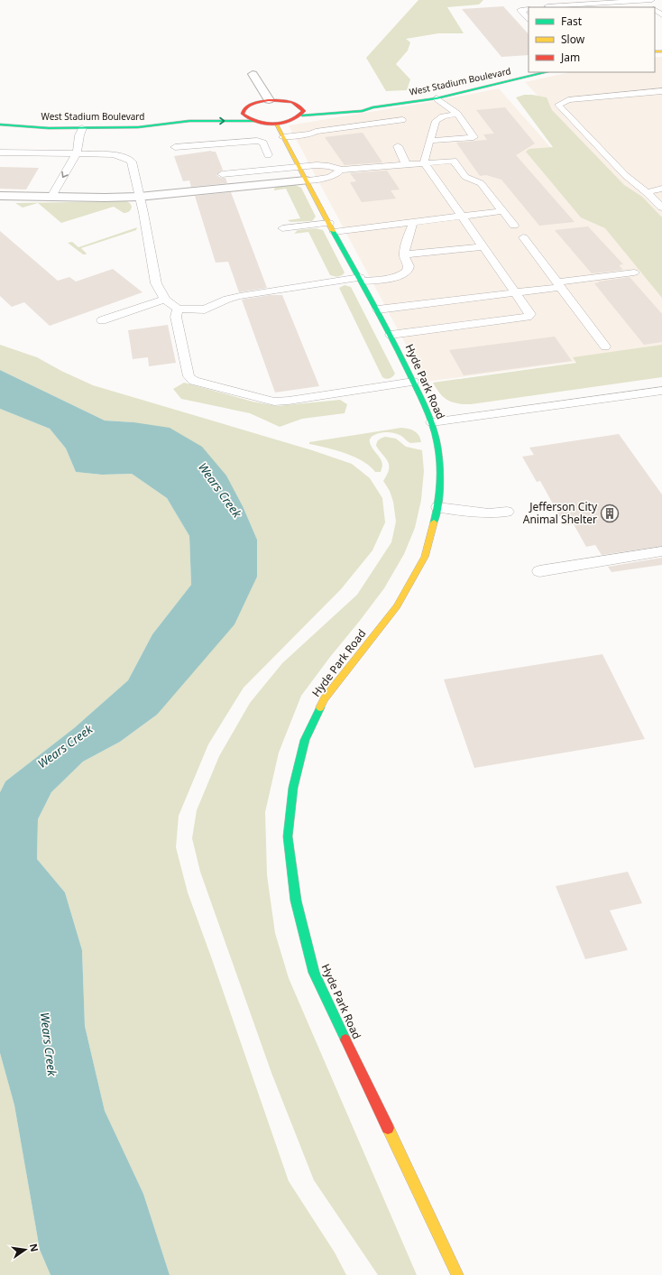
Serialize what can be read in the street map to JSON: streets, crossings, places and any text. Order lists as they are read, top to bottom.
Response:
{
  "streets": {
    "street": ["West Stadium Boulevard", "Hyde Park Road"]
  },
  "crossings": [
    ["West Stadium Boulevard", "Hyde Park Road"]
  ],
  "water": ["Wears Creek"],
  "places": {
    "building": ["Jefferson City Animal Shelter"]
  },
  "legend": ["Fast", "Slow", "Jam"],
  "north": "right"
}
